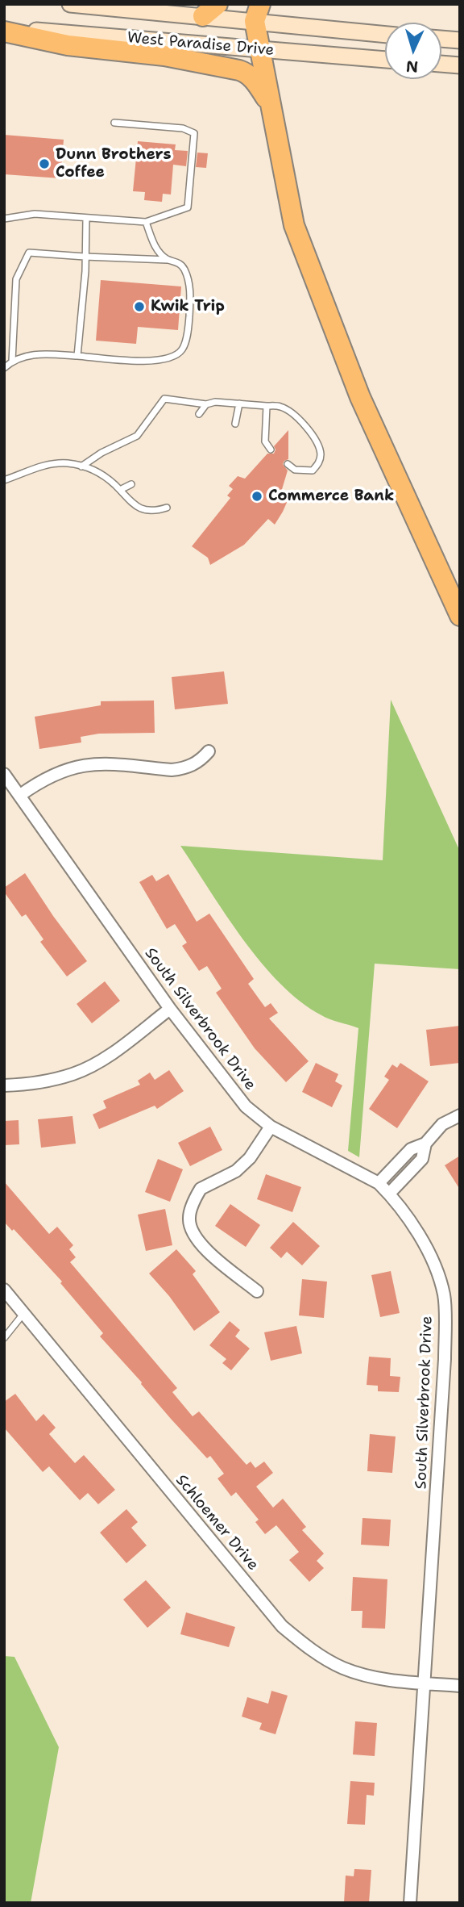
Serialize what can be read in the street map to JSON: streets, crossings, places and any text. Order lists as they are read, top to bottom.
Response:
{
  "streets": {
    "street": ["West Paradise Drive", "South Silverbrook Drive", "Schloemer Drive"]
  },
  "crossings": [
    ["South Silverbrook Drive", "Schloemer Drive"]
  ],
  "places": ["Dunn Brothers Coffee", "Kwik Trip", "Commerce Bank"],
  "north": "bottom"
}
